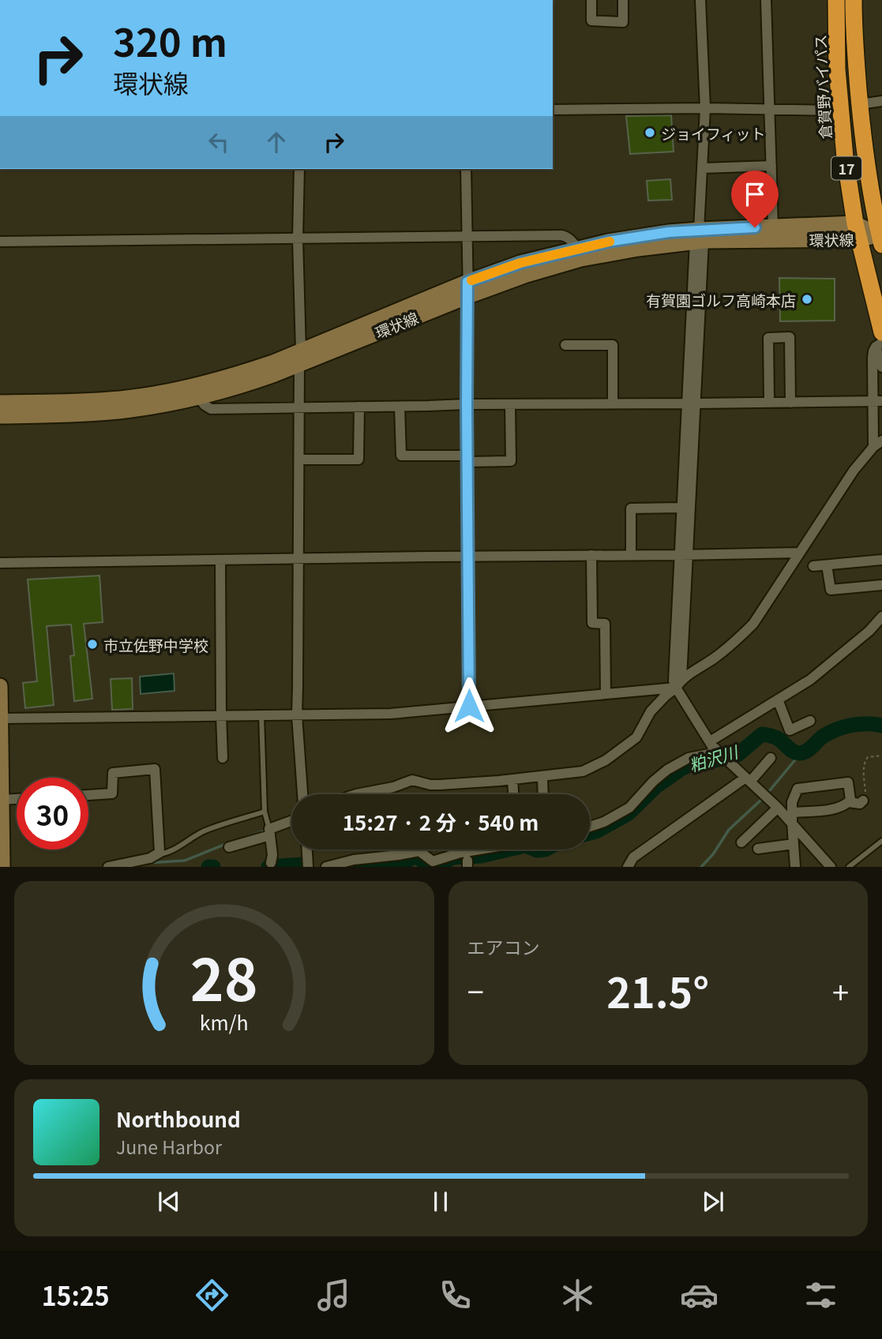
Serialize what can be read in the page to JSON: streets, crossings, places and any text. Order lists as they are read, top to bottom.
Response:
{
  "streets": {
    "highway": ["倉賀野バイパス", "17"],
    "street": ["環状線"]
  },
  "crossings": [
    ["倉賀野バイパス", "環状線"],
    ["17", "環状線"]
  ],
  "water": ["粕沢川"],
  "places": ["ジョイフィット", "有賀園ゴルフ高崎本店", "市立佐野中学校"],
  "page": {
    "turn": ["320 m", "環状線"],
    "limit": "30",
    "trip": "15:27 · 2 分 · 540 m",
    "tile": "エアコン",
    "heat": ["−", "21.5°", "+"],
    "song": ["Northbound", "June Harbor"],
    "tabs": "15:25",
    "gauge": ["28", "km/h"]
  }
}
